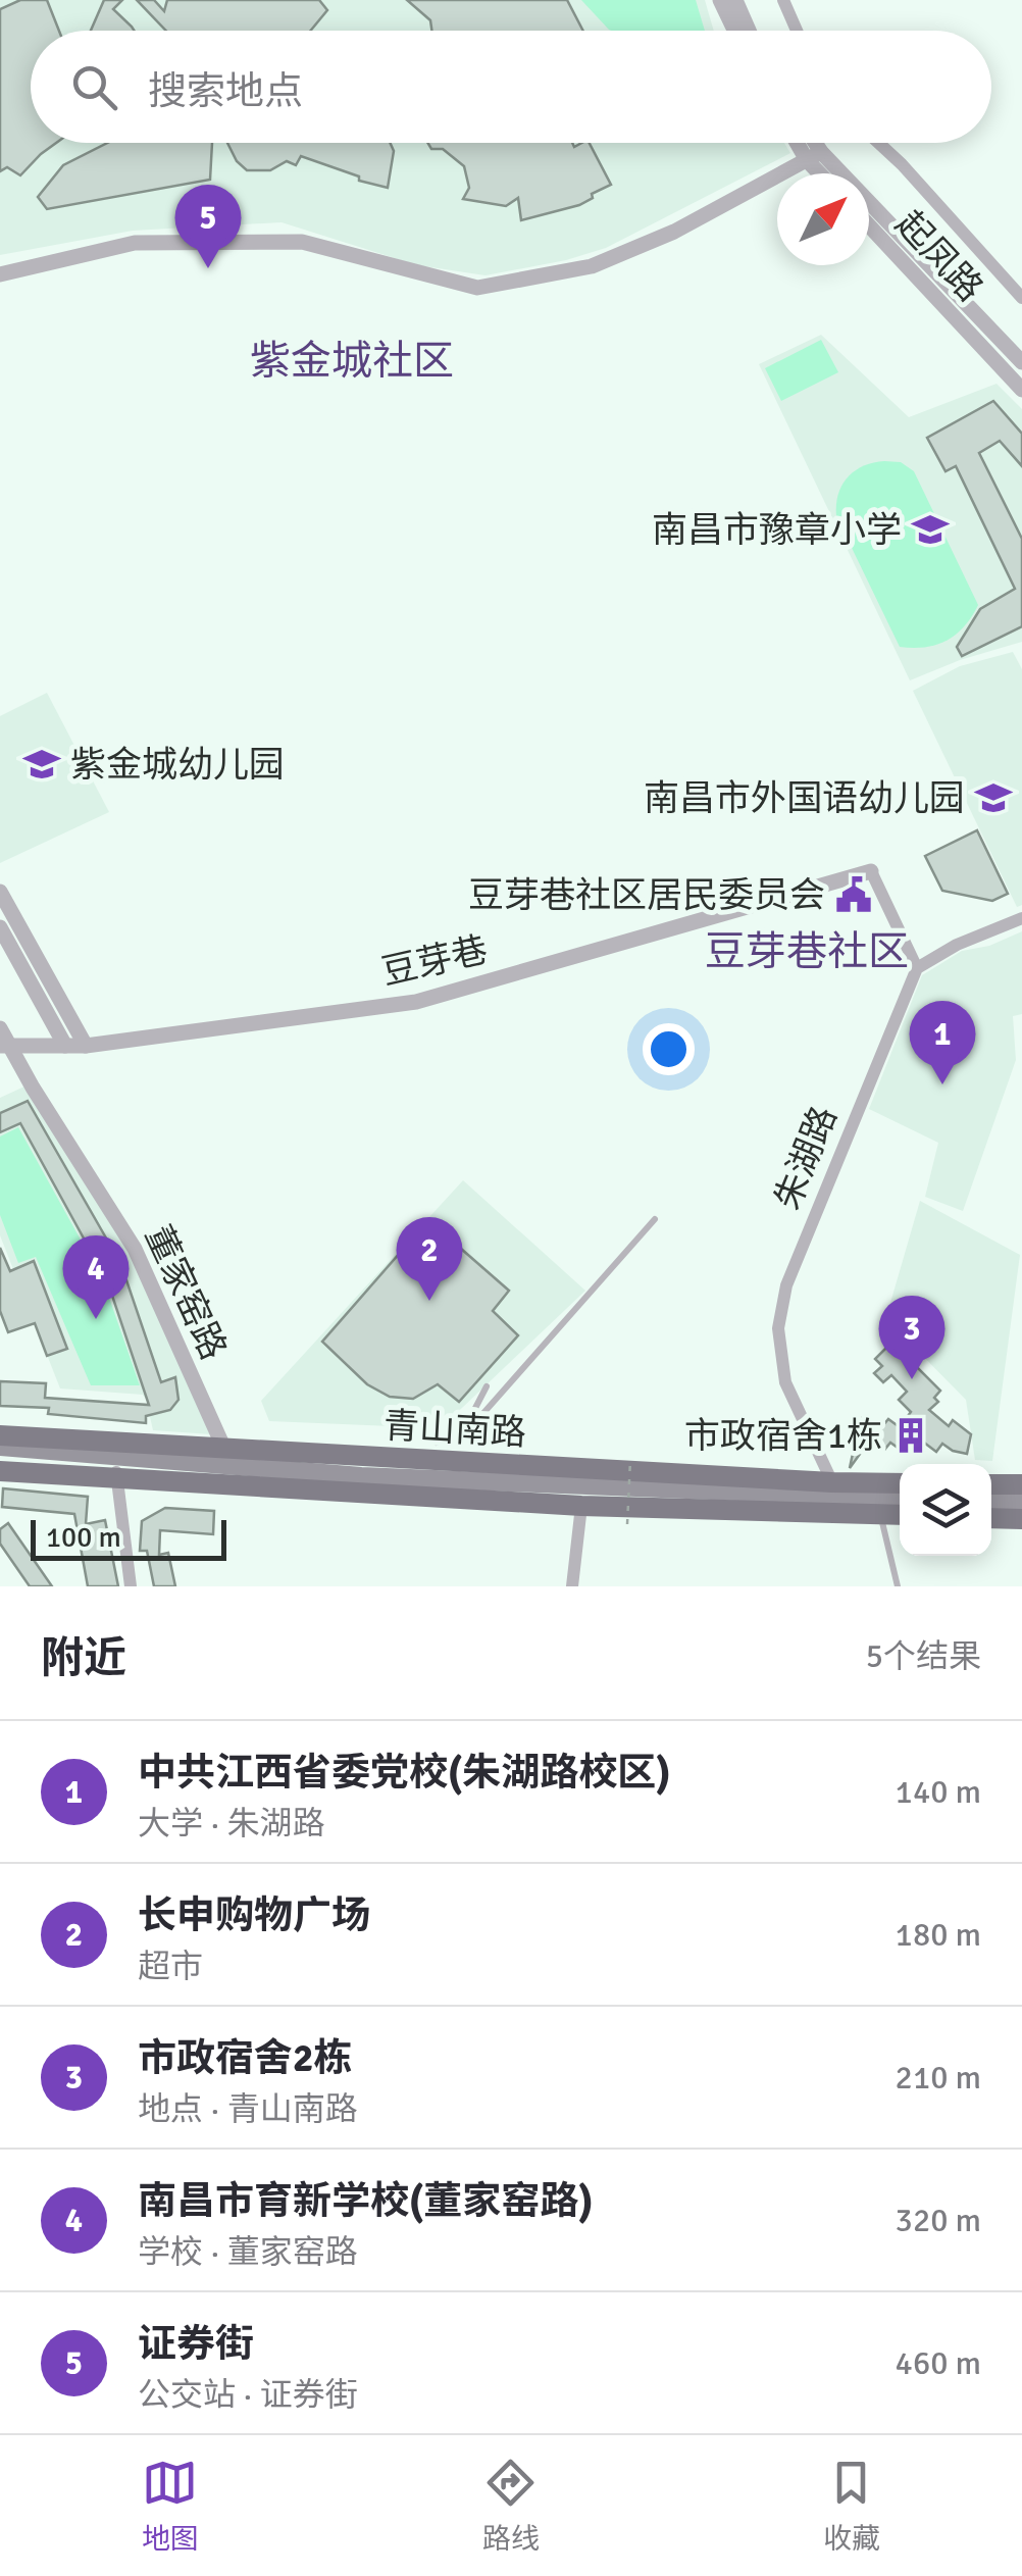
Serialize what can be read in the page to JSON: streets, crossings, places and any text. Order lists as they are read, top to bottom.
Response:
{
  "streets": {
    "main road": ["青山南路"],
    "street": [
      "起凤路",
      "豆芽巷",
      "朱湖路",
      "董家窑路"
    ]
  },
  "crossings": [
    ["豆芽巷", "董家窑路"],
    ["朱湖路", "青山南路"],
    ["董家窑路", "青山南路"]
  ],
  "districts": ["紫金城社区", "豆芽巷社区"],
  "places": {
    "school or university": ["南昌市豫章小学", "紫金城幼儿园", "南昌市外国语幼儿园"],
    "public building": ["豆芽巷社区居民委员会"],
    "building": ["市政宿舍1栋"]
  },
  "scale_bar": "100 m",
  "north": "top right",
  "page": {
    "search": "搜索地点",
    "pins": [
      "5",
      "1",
      "2",
      "4",
      "3"
    ],
    "scale": "100 m",
    "heading": ["附近", "5个结果"],
    "list": [
      {
        "mark": "1",
        "name": "中共江西省委党校(朱湖路校区)",
        "note": "大学 · 朱湖路",
        "value": "140 m"
      },
      {
        "mark": "2",
        "name": "长申购物广场",
        "note": "超市",
        "value": "180 m"
      },
      {
        "mark": "3",
        "name": "市政宿舍2栋",
        "note": "地点 · 青山南路",
        "value": "210 m"
      },
      {
        "mark": "4",
        "name": "南昌市育新学校(董家窑路)",
        "note": "学校 · 董家窑路",
        "value": "320 m"
      },
      {
        "mark": "5",
        "name": "证券街",
        "note": "公交站 · 证券街",
        "value": "460 m"
      }
    ],
    "nav": ["地图", "路线", "收藏"]
  }
}
